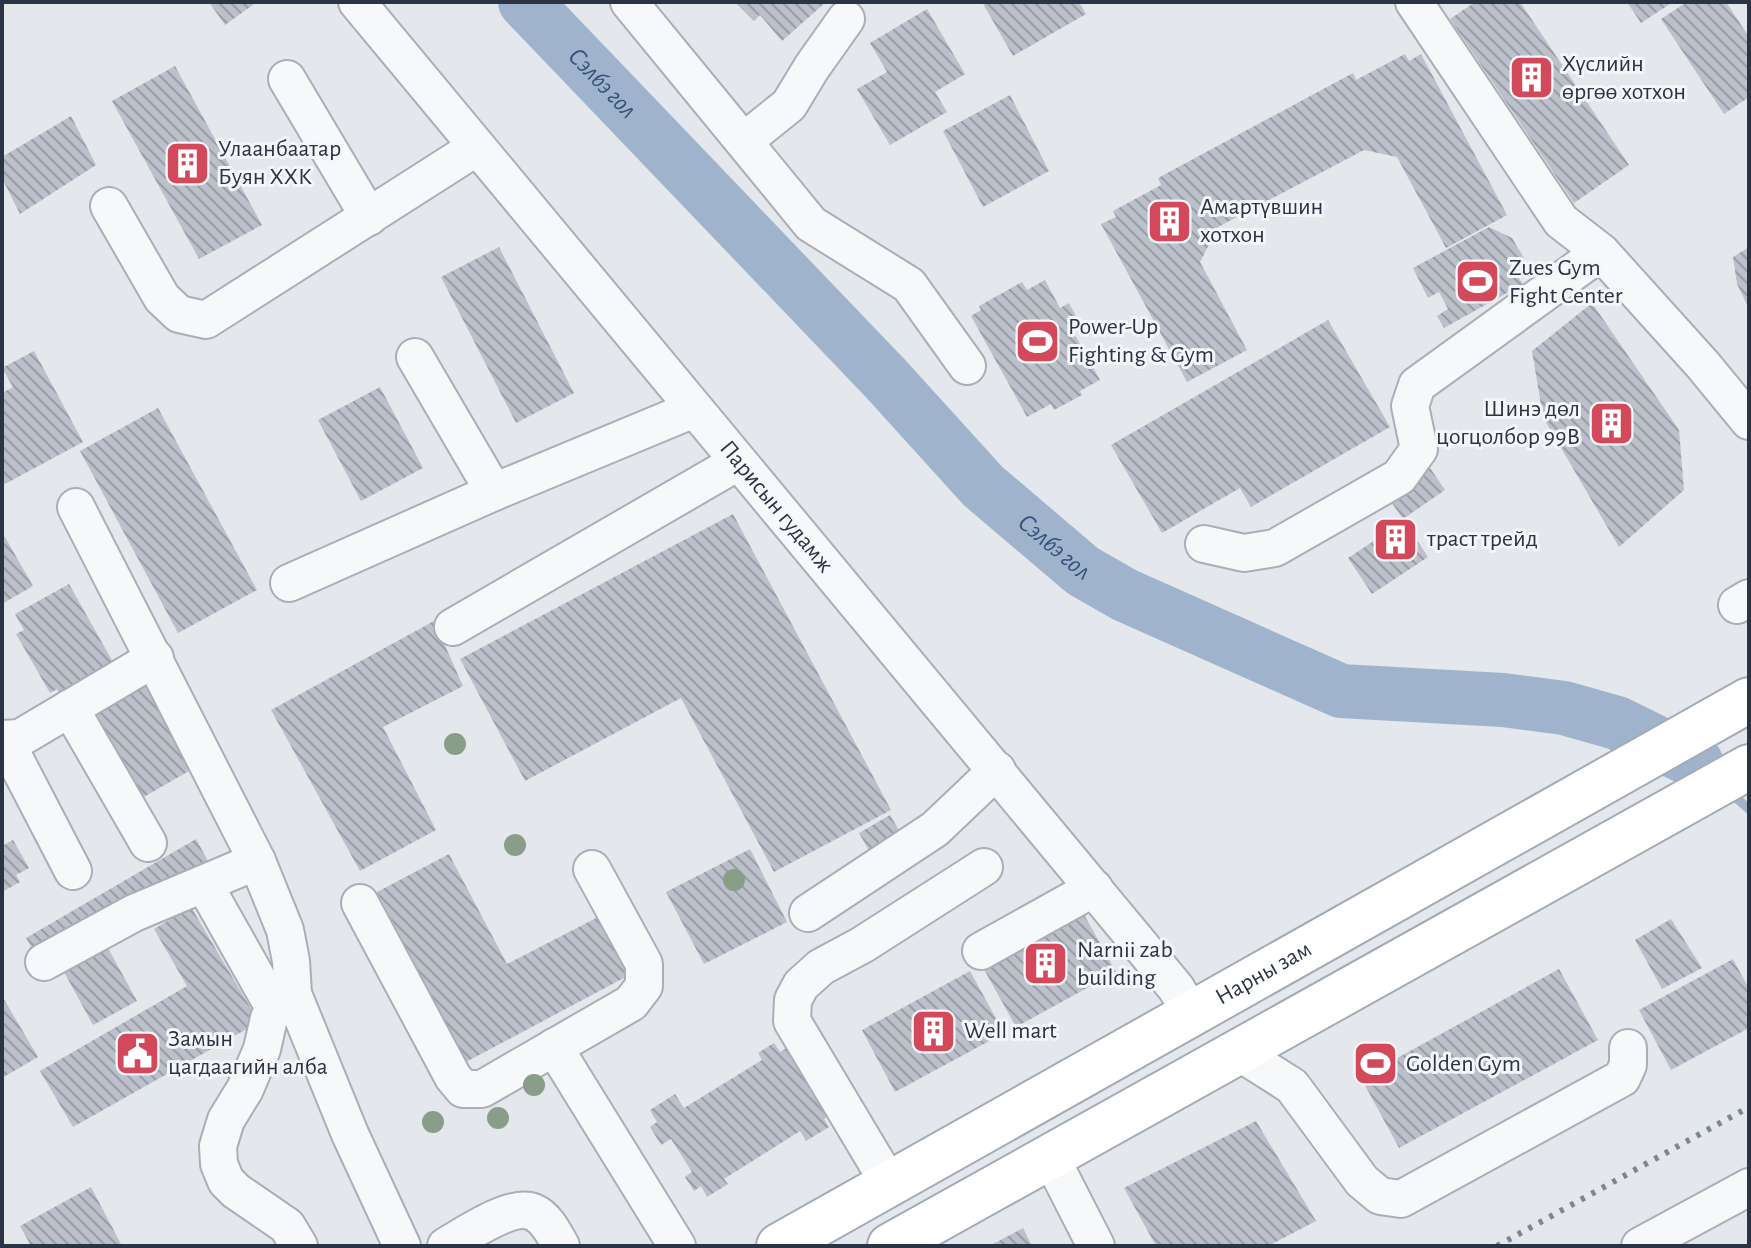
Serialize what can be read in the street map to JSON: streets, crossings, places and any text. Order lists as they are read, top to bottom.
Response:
{
  "streets": {
    "main road": ["Нарны зам"],
    "street": ["Парисын гудамж"]
  },
  "crossings": [
    ["Парисын гудамж", "Нарны зам"]
  ],
  "water": ["Сэлбэ гол"],
  "places": {
    "building": [
      "Хүслийн өргөө хотхон",
      "Улаанбаатар Буян ХХК",
      "Амартүвшин хотхон",
      "Шинэ дөл цогцолбор 99В",
      "траст трейд",
      "Narnii zab building",
      "Well mart"
    ],
    "sports": ["Zues Gym Fight Center", "Power-Up Fighting & Gym", "Golden Gym"],
    "public building": ["Замын цагдаагийн алба"]
  }
}
